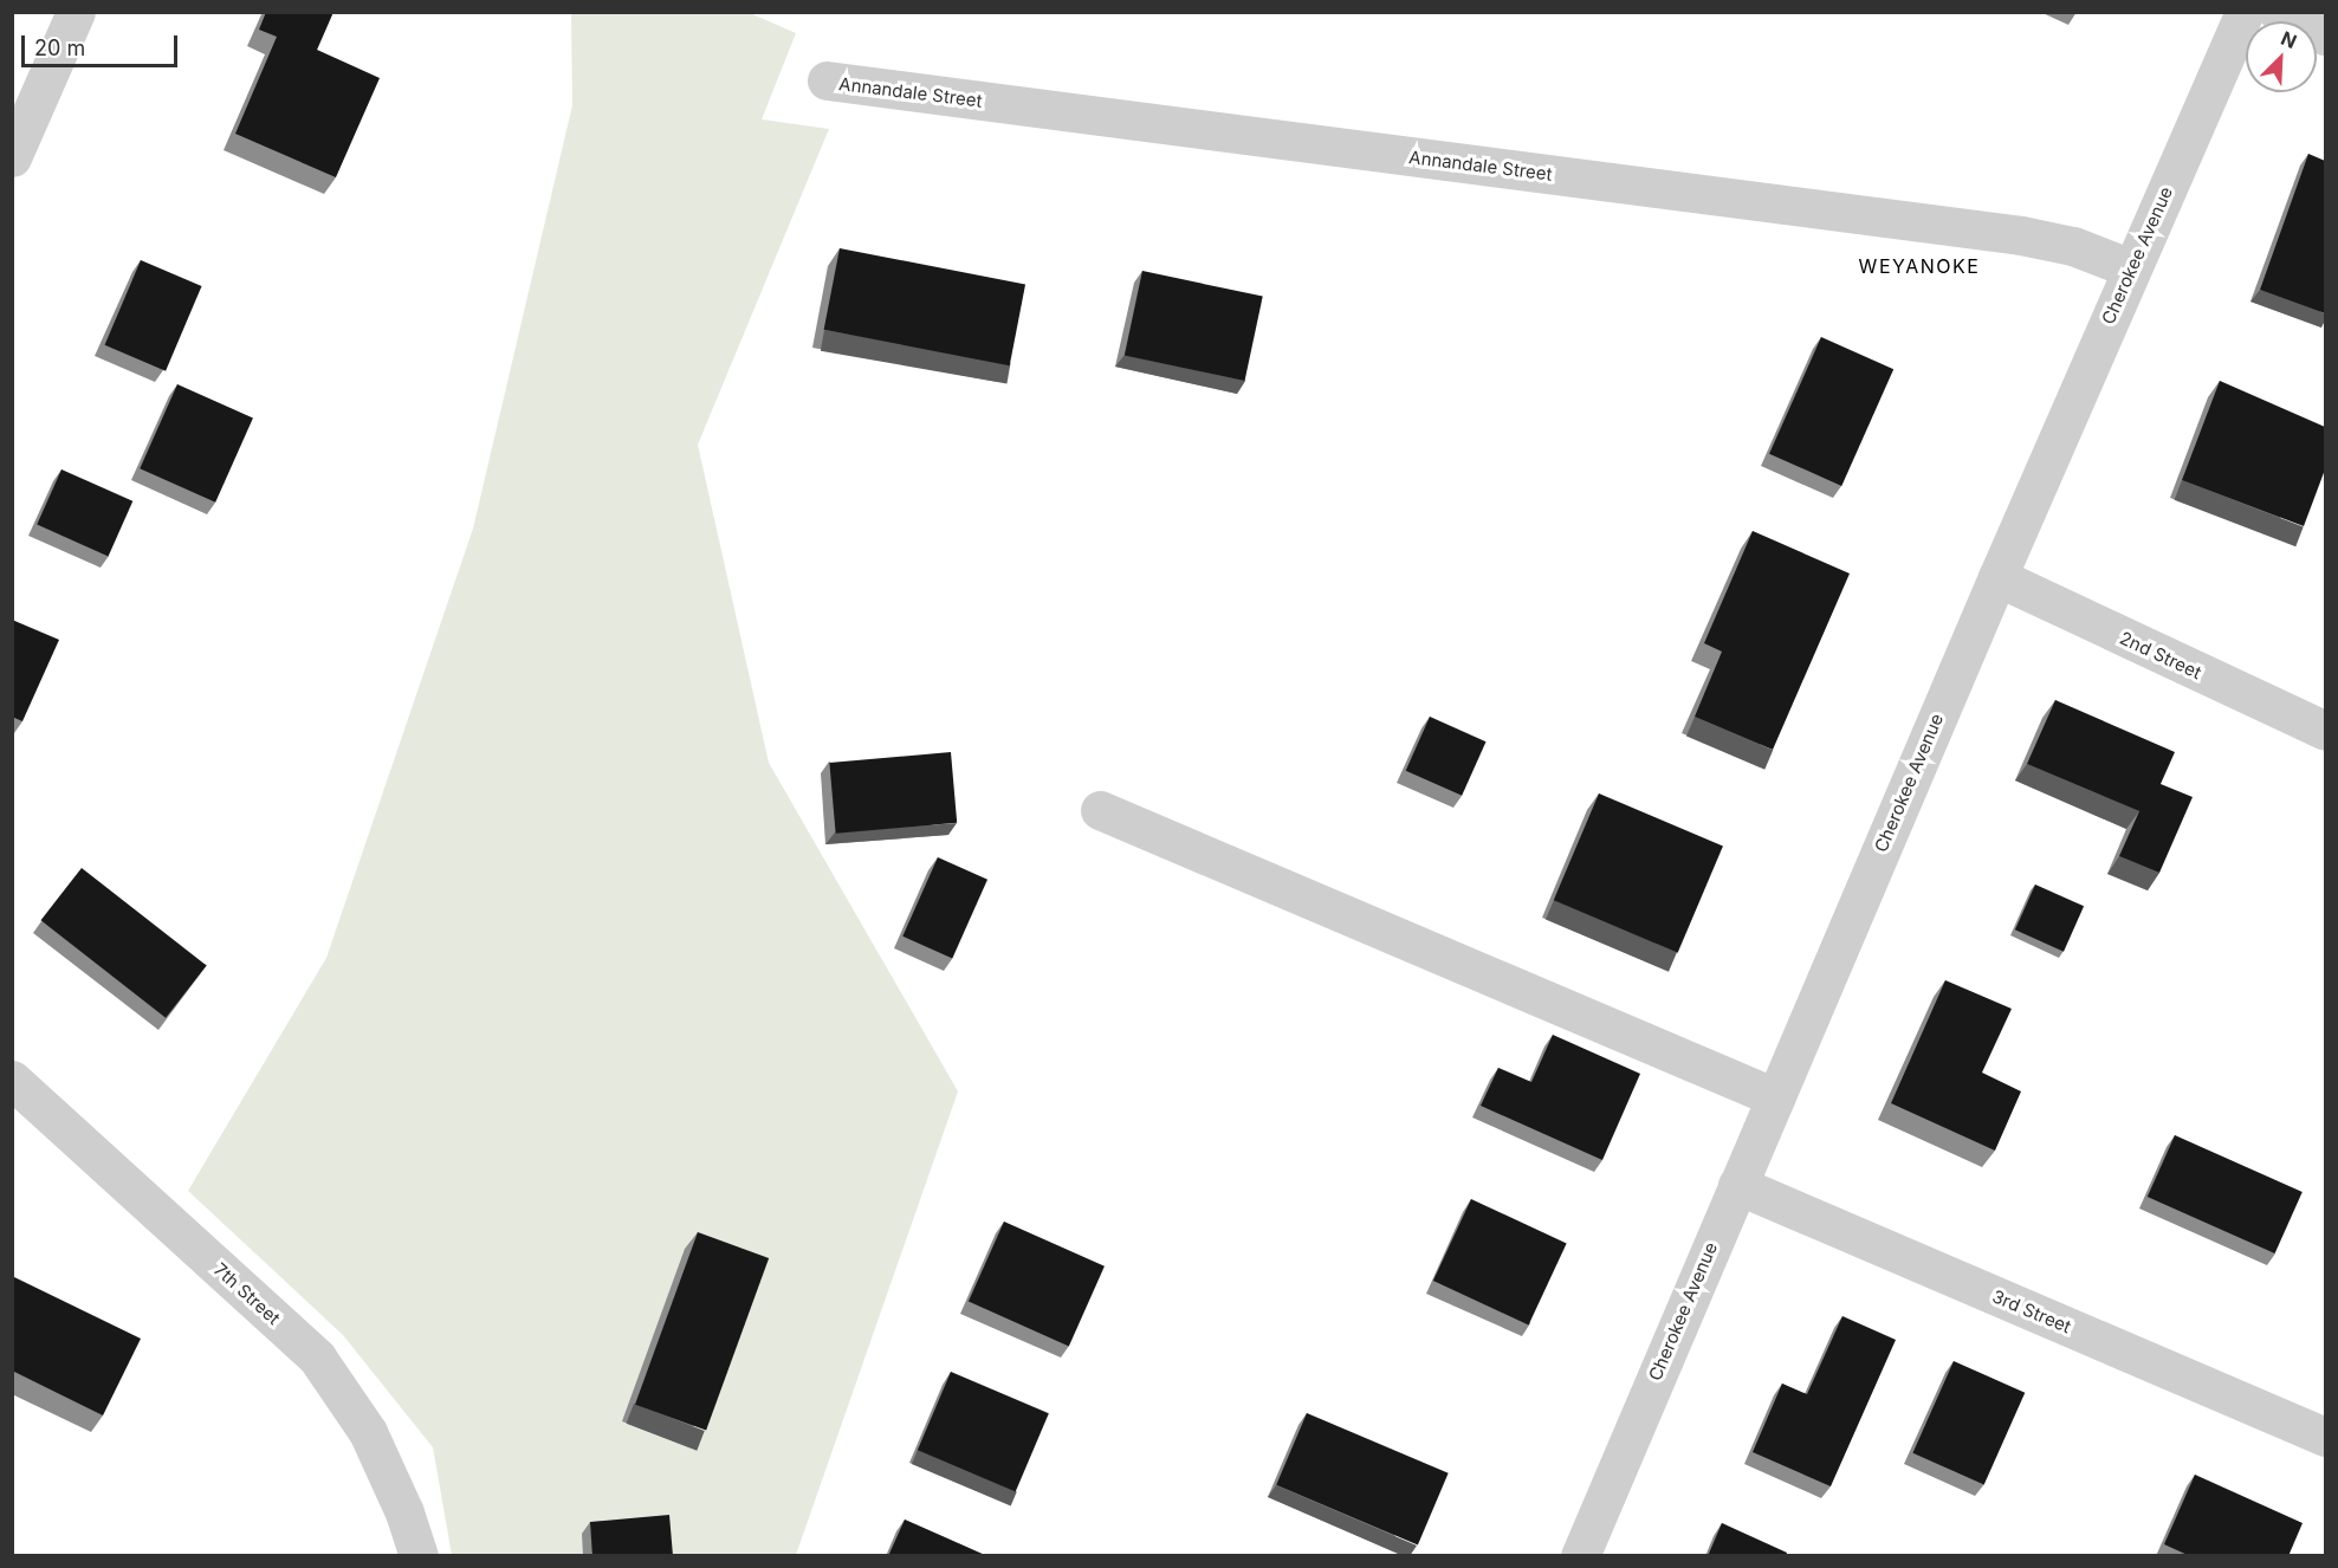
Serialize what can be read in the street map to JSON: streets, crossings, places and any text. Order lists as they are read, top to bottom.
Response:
{
  "streets": {
    "street": [
      "Annandale Street",
      "Cherokee Avenue",
      "2nd Street",
      "7th Street",
      "3rd Street"
    ]
  },
  "crossings": [
    ["Annandale Street", "Cherokee Avenue"],
    ["Cherokee Avenue", "2nd Street"],
    ["Cherokee Avenue", "3rd Street"]
  ],
  "districts": ["WEYANOKE"],
  "scale_bar": "20 m",
  "north": "top right"
}
